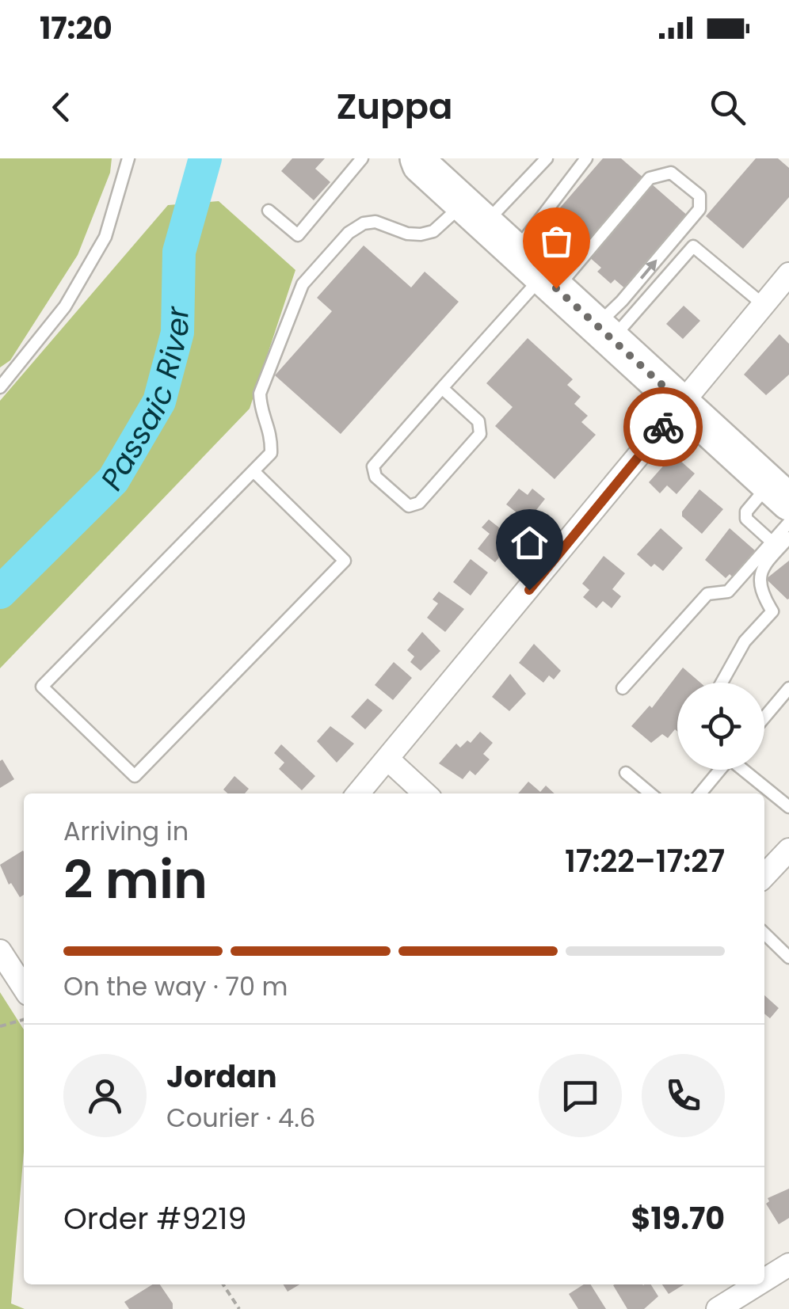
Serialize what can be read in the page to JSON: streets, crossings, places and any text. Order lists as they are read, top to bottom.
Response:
{
  "water": ["Passaic River"],
  "page": {
    "status": "17:20",
    "header": "Zuppa",
    "heading": ["2 min", "Arriving in", "17:22–17:27"],
    "panel": [
      "Jordan",
      "Courier · 4.6",
      "Order #9219",
      "$19.70"
    ],
    "bar": "On the way · 70 m"
  }
}
